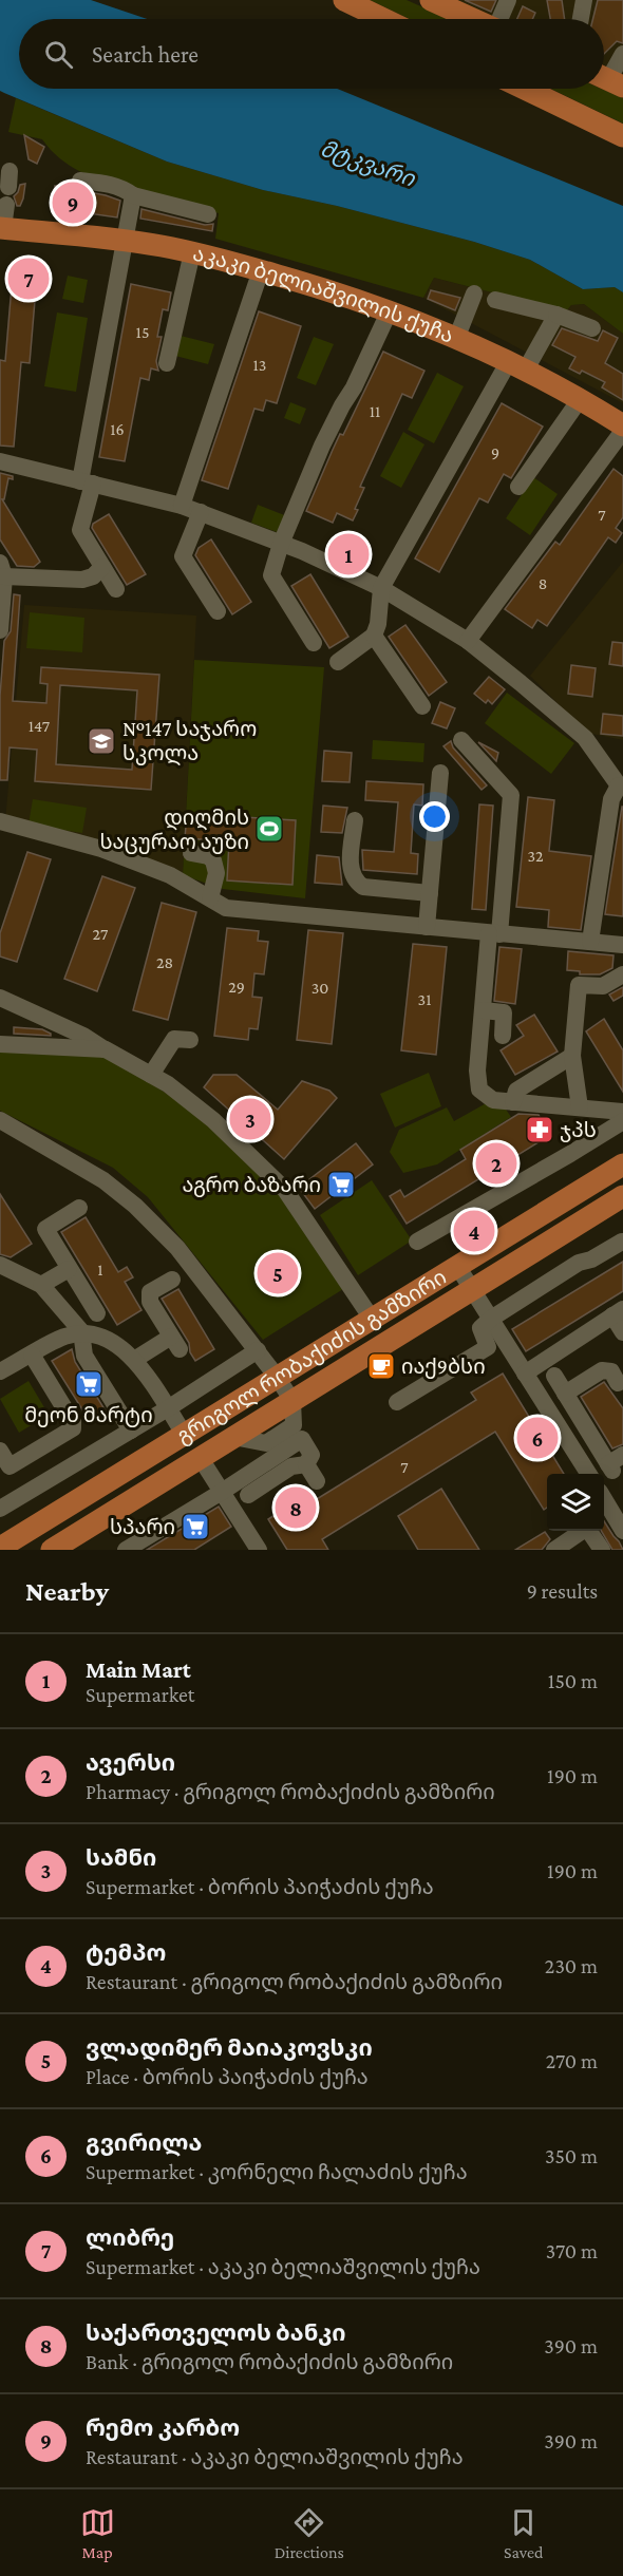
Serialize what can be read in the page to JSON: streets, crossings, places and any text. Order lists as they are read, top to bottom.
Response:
{
  "streets": {
    "main road": ["აკაკი ბელიაშვილის ქუჩა", "გრიგოლ რობაქიძის გამზირი"]
  },
  "water": ["მტკვარი"],
  "places": {
    "school or university": ["№147 საჯარო სკოლა"],
    "sports": ["დიღმის საცურაო აუზი"],
    "pharmacy": ["ჯპს"],
    "supermarket": ["აგრო ბაზარი", "მეონ მარტი", "სპარი"],
    "cafe": ["იაქ9ბსი"]
  },
  "house_numbers": [
    "15",
    "13",
    "11",
    "16",
    "9",
    "7",
    "8",
    "147",
    "32",
    "27",
    "28",
    "29",
    "30",
    "31",
    "1",
    "7"
  ],
  "page": {
    "search": "Search here",
    "pins": [
      "9",
      "7",
      "1",
      "3",
      "2",
      "4",
      "5",
      "6",
      "8"
    ],
    "heading": ["Nearby", "9 results"],
    "list": [
      {
        "mark": "1",
        "name": "Main Mart",
        "note": "Supermarket",
        "value": "150 m"
      },
      {
        "mark": "2",
        "name": "ავერსი",
        "note": "Pharmacy · გრიგოლ რობაქიძის გამზირი",
        "value": "190 m"
      },
      {
        "mark": "3",
        "name": "სამნი",
        "note": "Supermarket · ბორის პაიჭაძის ქუჩა",
        "value": "190 m"
      },
      {
        "mark": "4",
        "name": "ტემპო",
        "note": "Restaurant · გრიგოლ რობაქიძის გამზირი",
        "value": "230 m"
      },
      {
        "mark": "5",
        "name": "ვლადიმერ მაიაკოვსკი",
        "note": "Place · ბორის პაიჭაძის ქუჩა",
        "value": "270 m"
      },
      {
        "mark": "6",
        "name": "გვირილა",
        "note": "Supermarket · კორნელი ჩალაძის ქუჩა",
        "value": "350 m"
      },
      {
        "mark": "7",
        "name": "ლიბრე",
        "note": "Supermarket · აკაკი ბელიაშვილის ქუჩა",
        "value": "370 m"
      },
      {
        "mark": "8",
        "name": "საქართველოს ბანკი",
        "note": "Bank · გრიგოლ რობაქიძის გამზირი",
        "value": "390 m"
      },
      {
        "mark": "9",
        "name": "რემო კარბო",
        "note": "Restaurant · აკაკი ბელიაშვილის ქუჩა",
        "value": "390 m"
      }
    ],
    "nav": ["Map", "Directions", "Saved"]
  }
}
